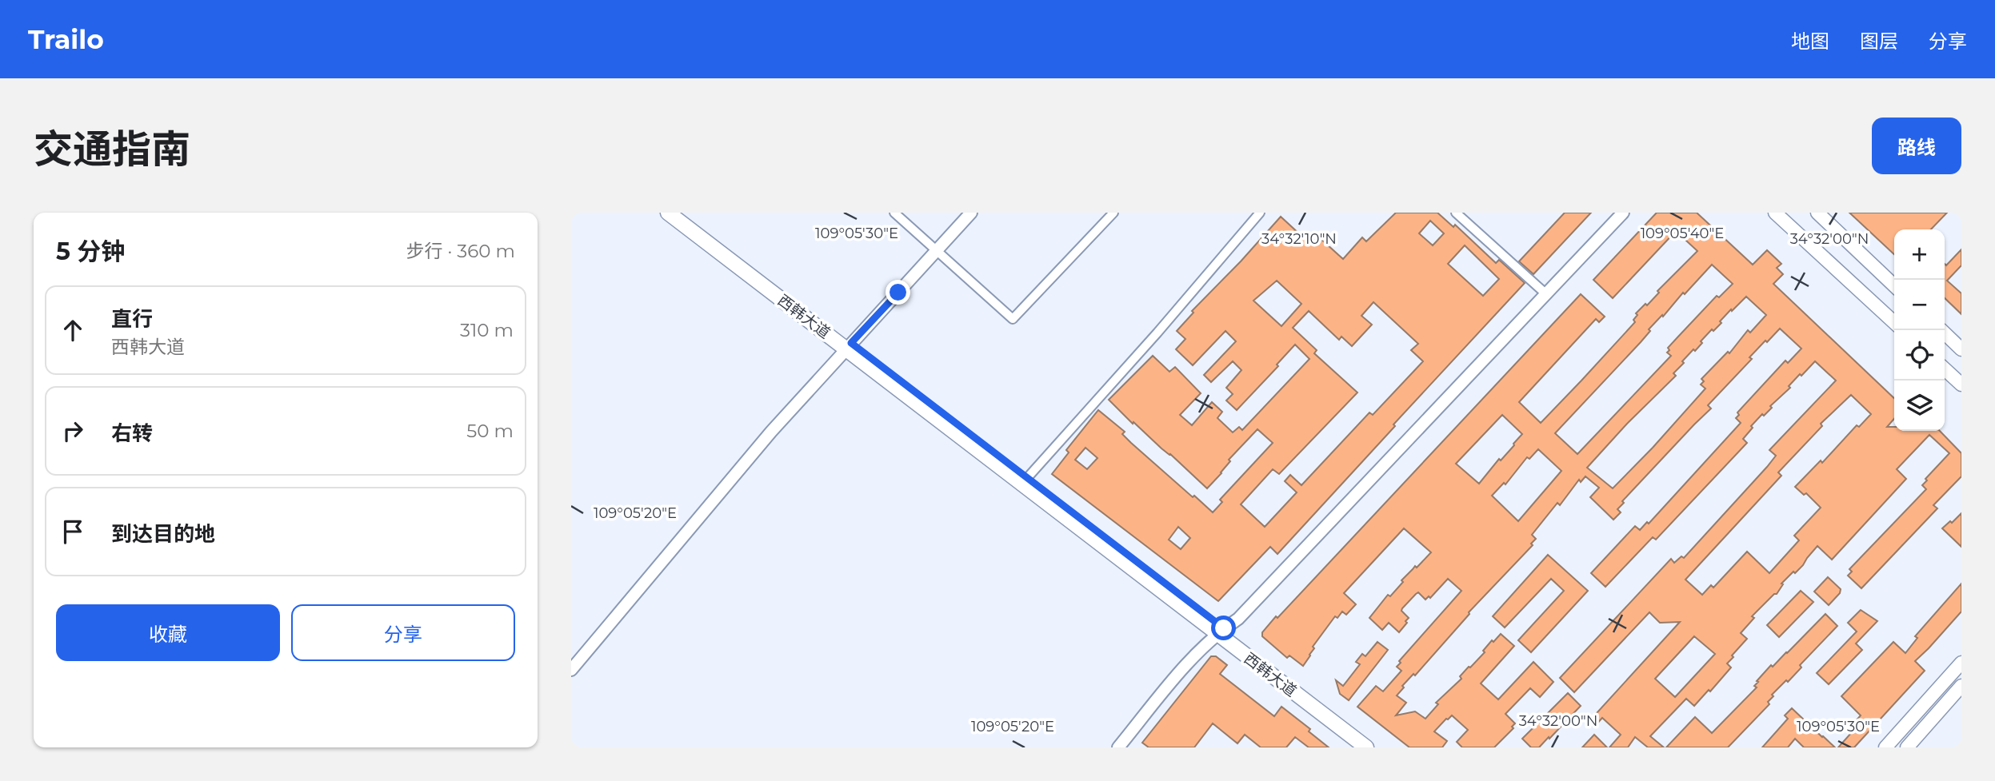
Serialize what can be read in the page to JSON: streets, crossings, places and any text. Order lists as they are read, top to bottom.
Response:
{
  "streets": {
    "main road": ["西韩大道"]
  },
  "page": {
    "header": "Trailo",
    "nav": ["地图", "图层", "分享"],
    "title": "交通指南",
    "buttons": [
      "路线",
      ["收藏", "分享"]
    ],
    "heading": ["5 分钟", "步行 · 360 m"],
    "map_buttons": ["+", "−"],
    "list": [
      ["直行", "西韩大道", "310 m"],
      ["右转", "50 m"],
      "到达目的地"
    ]
  },
  "coordinates": [
    "109°05'30\"E",
    "109°05'40\"E",
    "34°32'10\"N",
    "34°32'00\"N",
    "109°05'20\"E"
  ]
}
